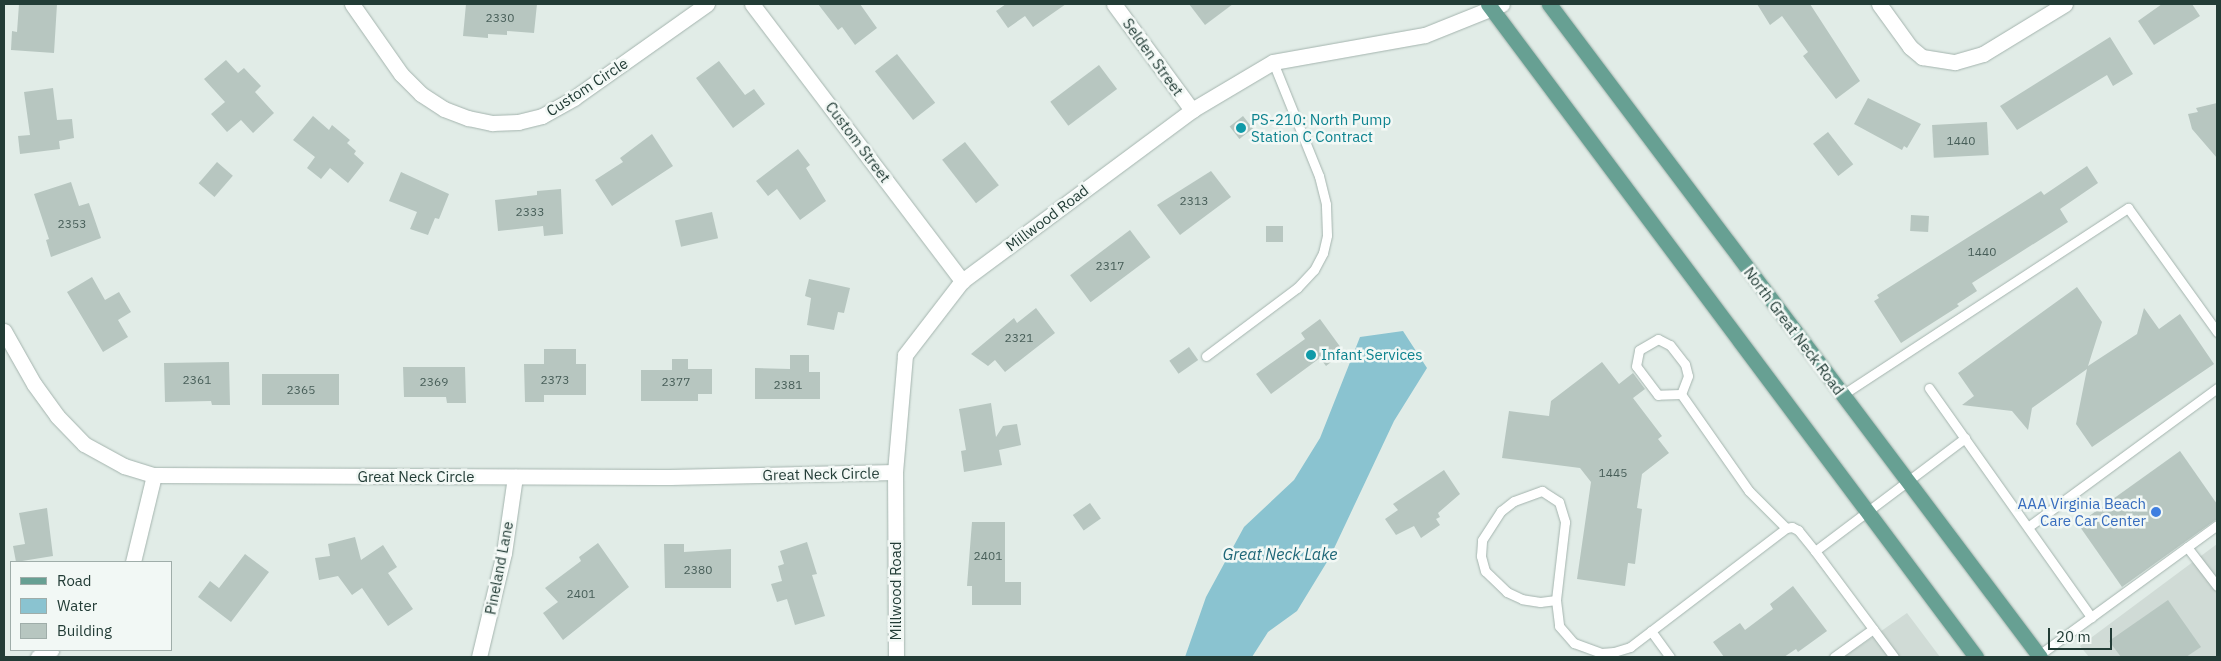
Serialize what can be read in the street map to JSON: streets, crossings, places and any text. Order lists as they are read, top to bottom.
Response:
{
  "streets": {
    "main road": ["North Great Neck Road"],
    "street": [
      "Selden Street",
      "Custom Circle",
      "Custom Street",
      "Millwood Road",
      "Great Neck Circle",
      "Pineland Lane"
    ]
  },
  "crossings": [
    ["Selden Street", "Millwood Road"],
    ["Custom Street", "Millwood Road"],
    ["Millwood Road", "Great Neck Circle"],
    ["Great Neck Circle", "Pineland Lane"]
  ],
  "water": ["Great Neck Lake"],
  "places": ["PS-210: North Pump Station C Contract", "Infant Services", "AAA Virginia Beach Care Car Center"],
  "house_numbers": [
    "2330",
    "1440",
    "2313",
    "2333",
    "2353",
    "1440",
    "2317",
    "2321",
    "2361",
    "2373",
    "2369",
    "2377",
    "2381",
    "2365",
    "1445",
    "2401",
    "2380",
    "2401"
  ],
  "legend": ["Road", "Water", "Building"],
  "scale_bar": "20 m"
}
